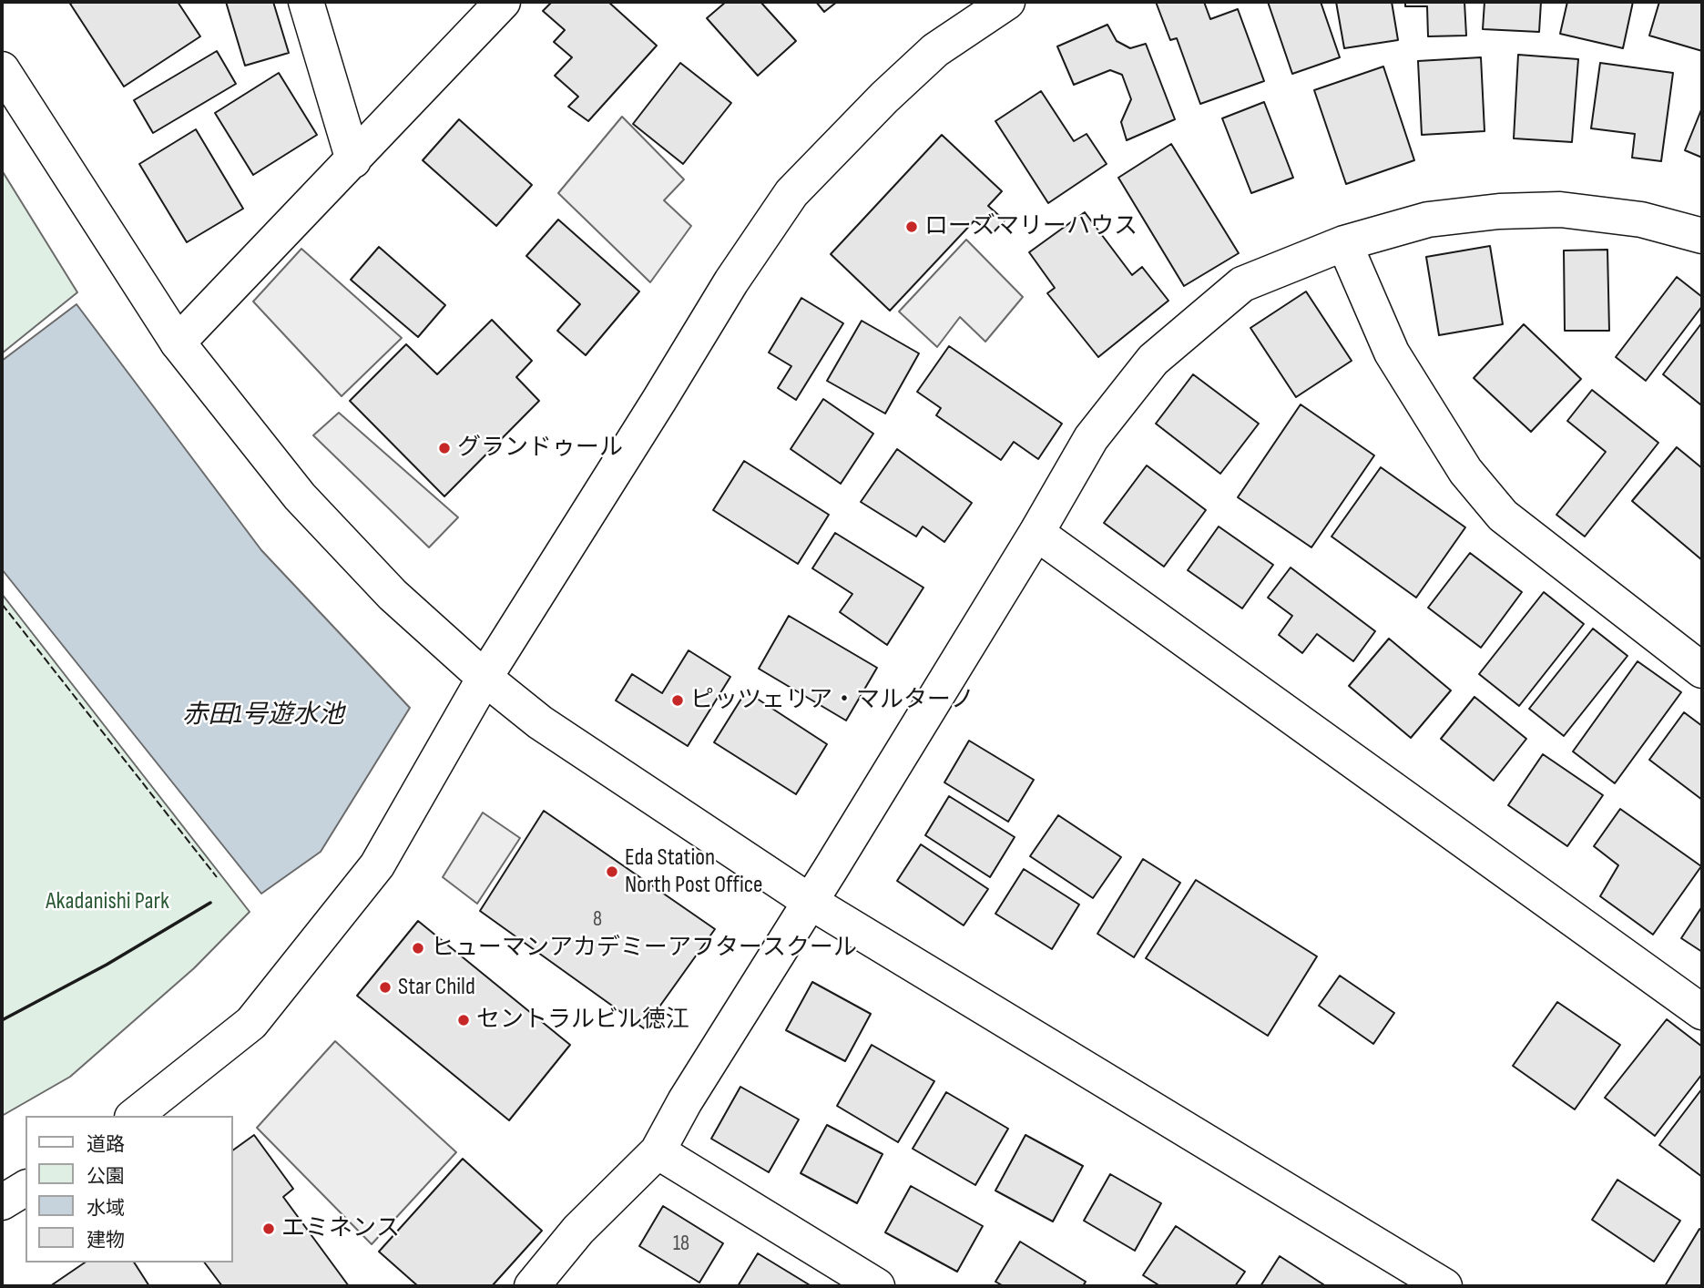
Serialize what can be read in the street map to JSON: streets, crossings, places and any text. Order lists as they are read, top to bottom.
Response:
{
  "water": ["赤田1号遊水池"],
  "parks": ["Akadanishi Park"],
  "places": [
    "ローズマリーハウス",
    "グランドゥール",
    "ピッツェリア・マルターノ",
    "Eda Station North Post Office",
    "ヒューマンアカデミーアフタースクール",
    "Star Child",
    "セントラルビル徳江",
    "エミネンス"
  ],
  "house_numbers": ["8", "18"],
  "legend": [
    "道路",
    "公園",
    "水域",
    "建物"
  ]
}
